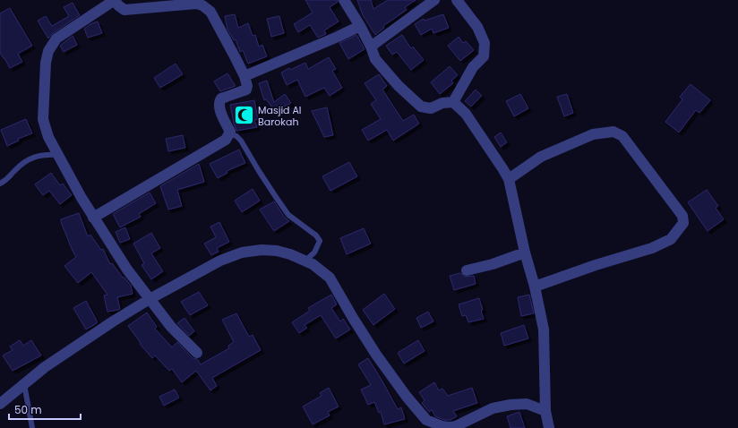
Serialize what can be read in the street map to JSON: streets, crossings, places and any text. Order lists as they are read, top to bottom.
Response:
{
  "places": {
    "mosque": ["Masjid Al Barokah"]
  },
  "scale_bar": "50 m"
}
